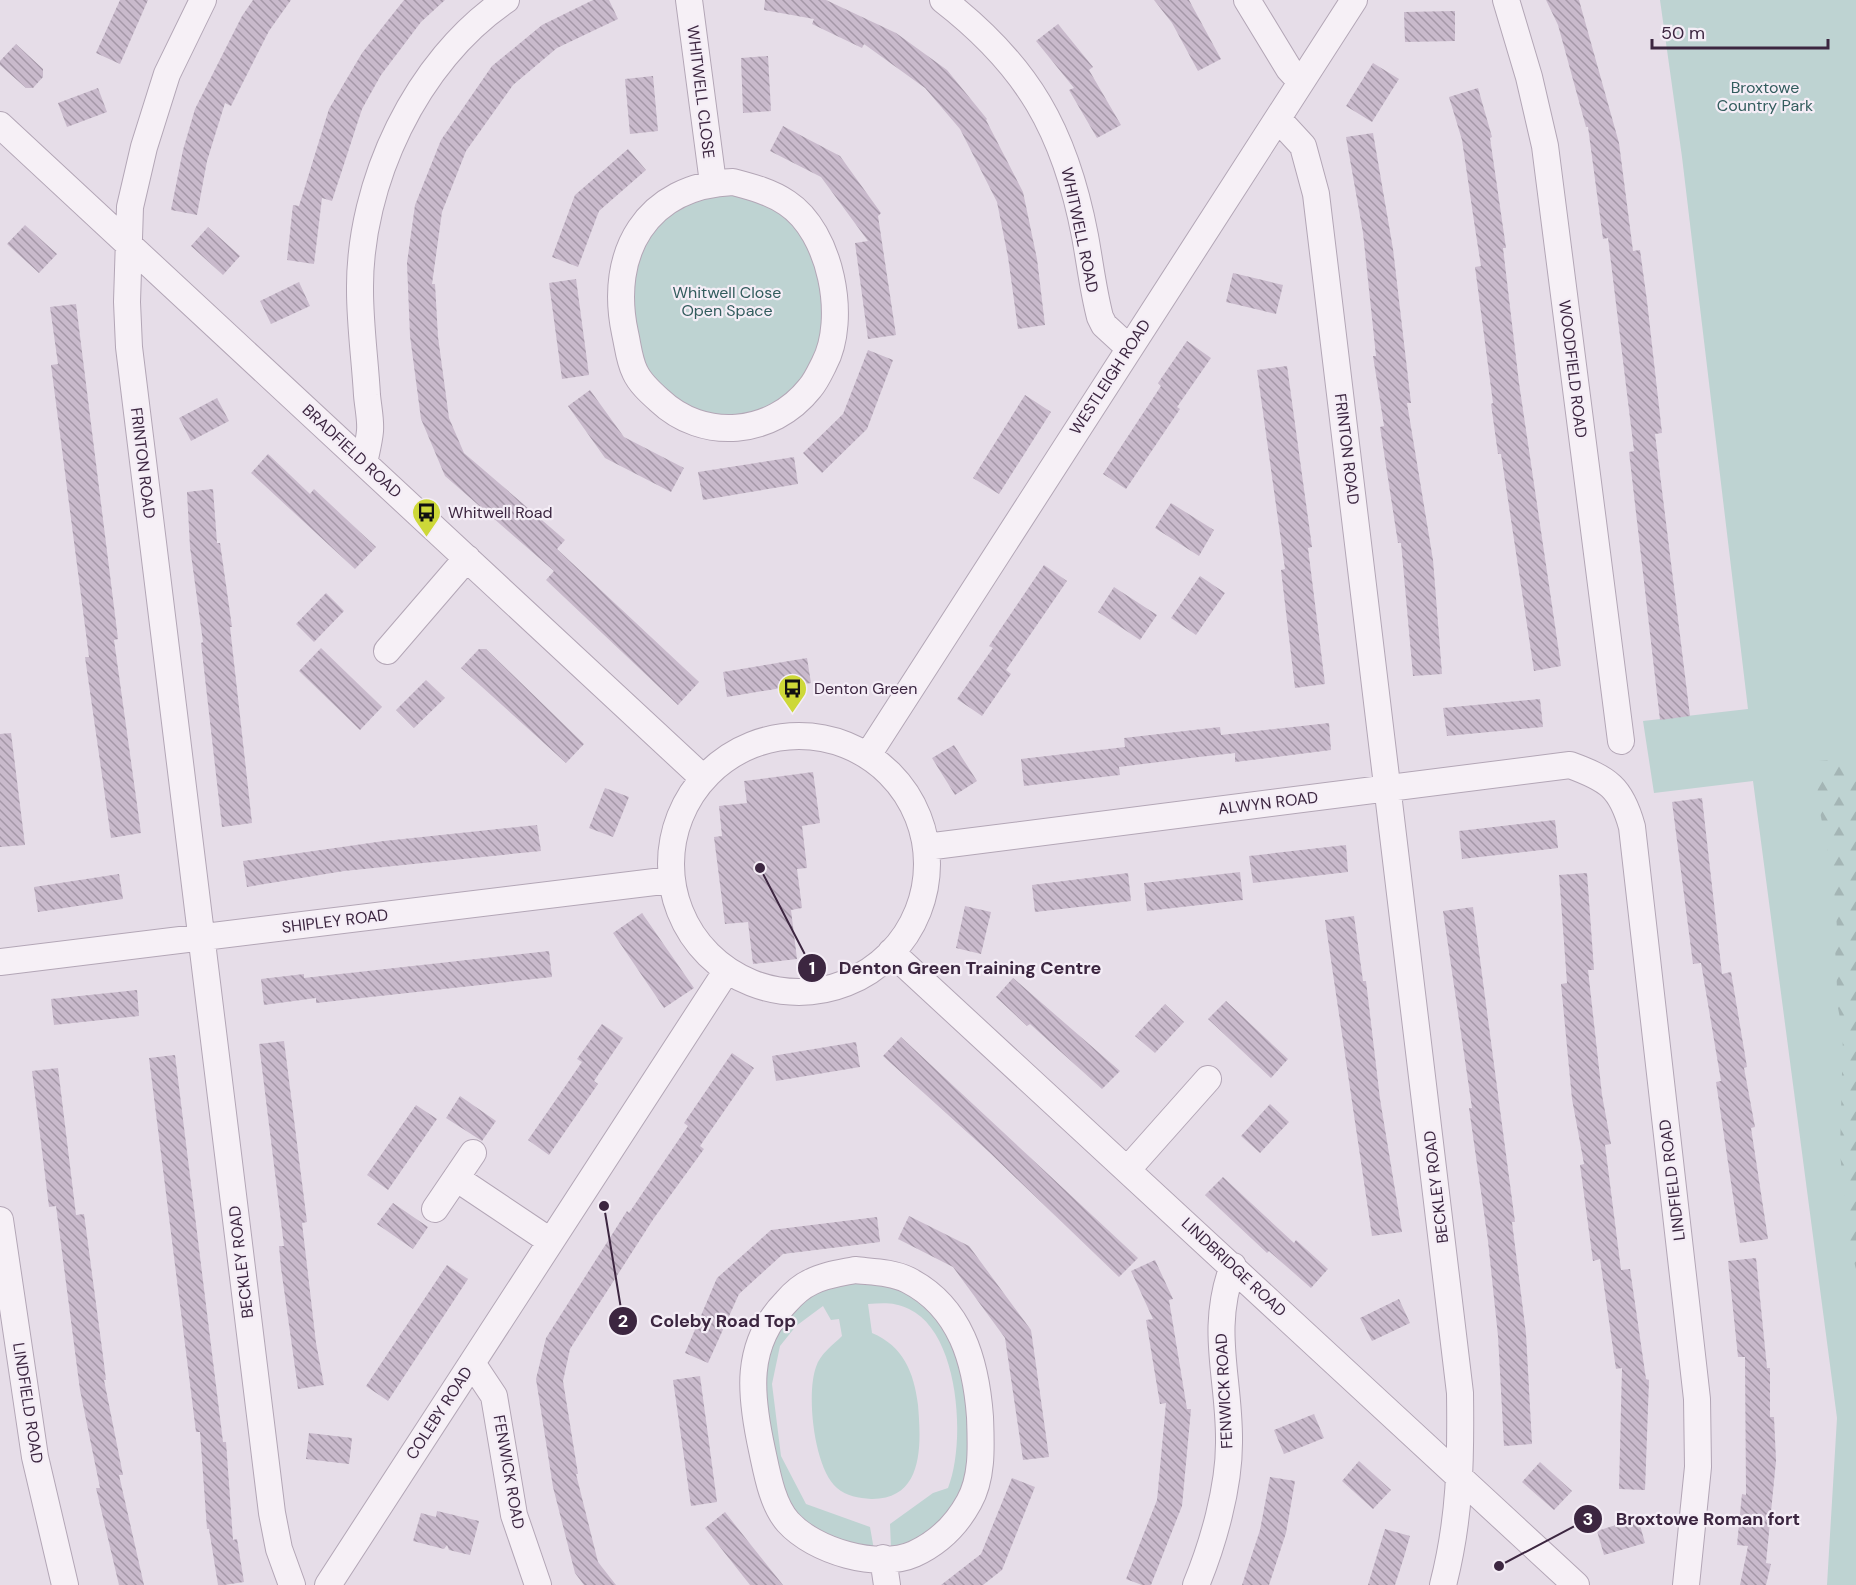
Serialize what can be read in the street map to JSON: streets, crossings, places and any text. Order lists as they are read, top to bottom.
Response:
{
  "streets": {
    "street": [
      "WHITWELL CLOSE",
      "WHITWELL ROAD",
      "WOODFIELD ROAD",
      "WESTLEIGH ROAD",
      "FRINTON ROAD",
      "BRADFIELD ROAD",
      "ALWYN ROAD",
      "SHIPLEY ROAD",
      "LINDFIELD ROAD",
      "BECKLEY ROAD",
      "LINDBRIDGE ROAD",
      "FENWICK ROAD",
      "COLEBY ROAD"
    ]
  },
  "crossings": [
    ["WHITWELL ROAD", "WESTLEIGH ROAD"],
    ["WESTLEIGH ROAD", "FRINTON ROAD"],
    ["FRINTON ROAD", "BRADFIELD ROAD"],
    ["FRINTON ROAD", "ALWYN ROAD"],
    ["FRINTON ROAD", "SHIPLEY ROAD"],
    ["FRINTON ROAD", "BECKLEY ROAD"],
    ["ALWYN ROAD", "LINDFIELD ROAD"],
    ["ALWYN ROAD", "BECKLEY ROAD"],
    ["SHIPLEY ROAD", "BECKLEY ROAD"],
    ["BECKLEY ROAD", "LINDBRIDGE ROAD"],
    ["LINDBRIDGE ROAD", "FENWICK ROAD"],
    ["FENWICK ROAD", "COLEBY ROAD"]
  ],
  "parks": ["Broxtowe Country Park", "Whitwell Close Open Space"],
  "places": {
    "bus stop": ["Whitwell Road", "Denton Green"],
    "other": ["Denton Green Training Centre", "Coleby Road Top", "Broxtowe Roman fort"]
  },
  "scale_bar": "50 m"
}
